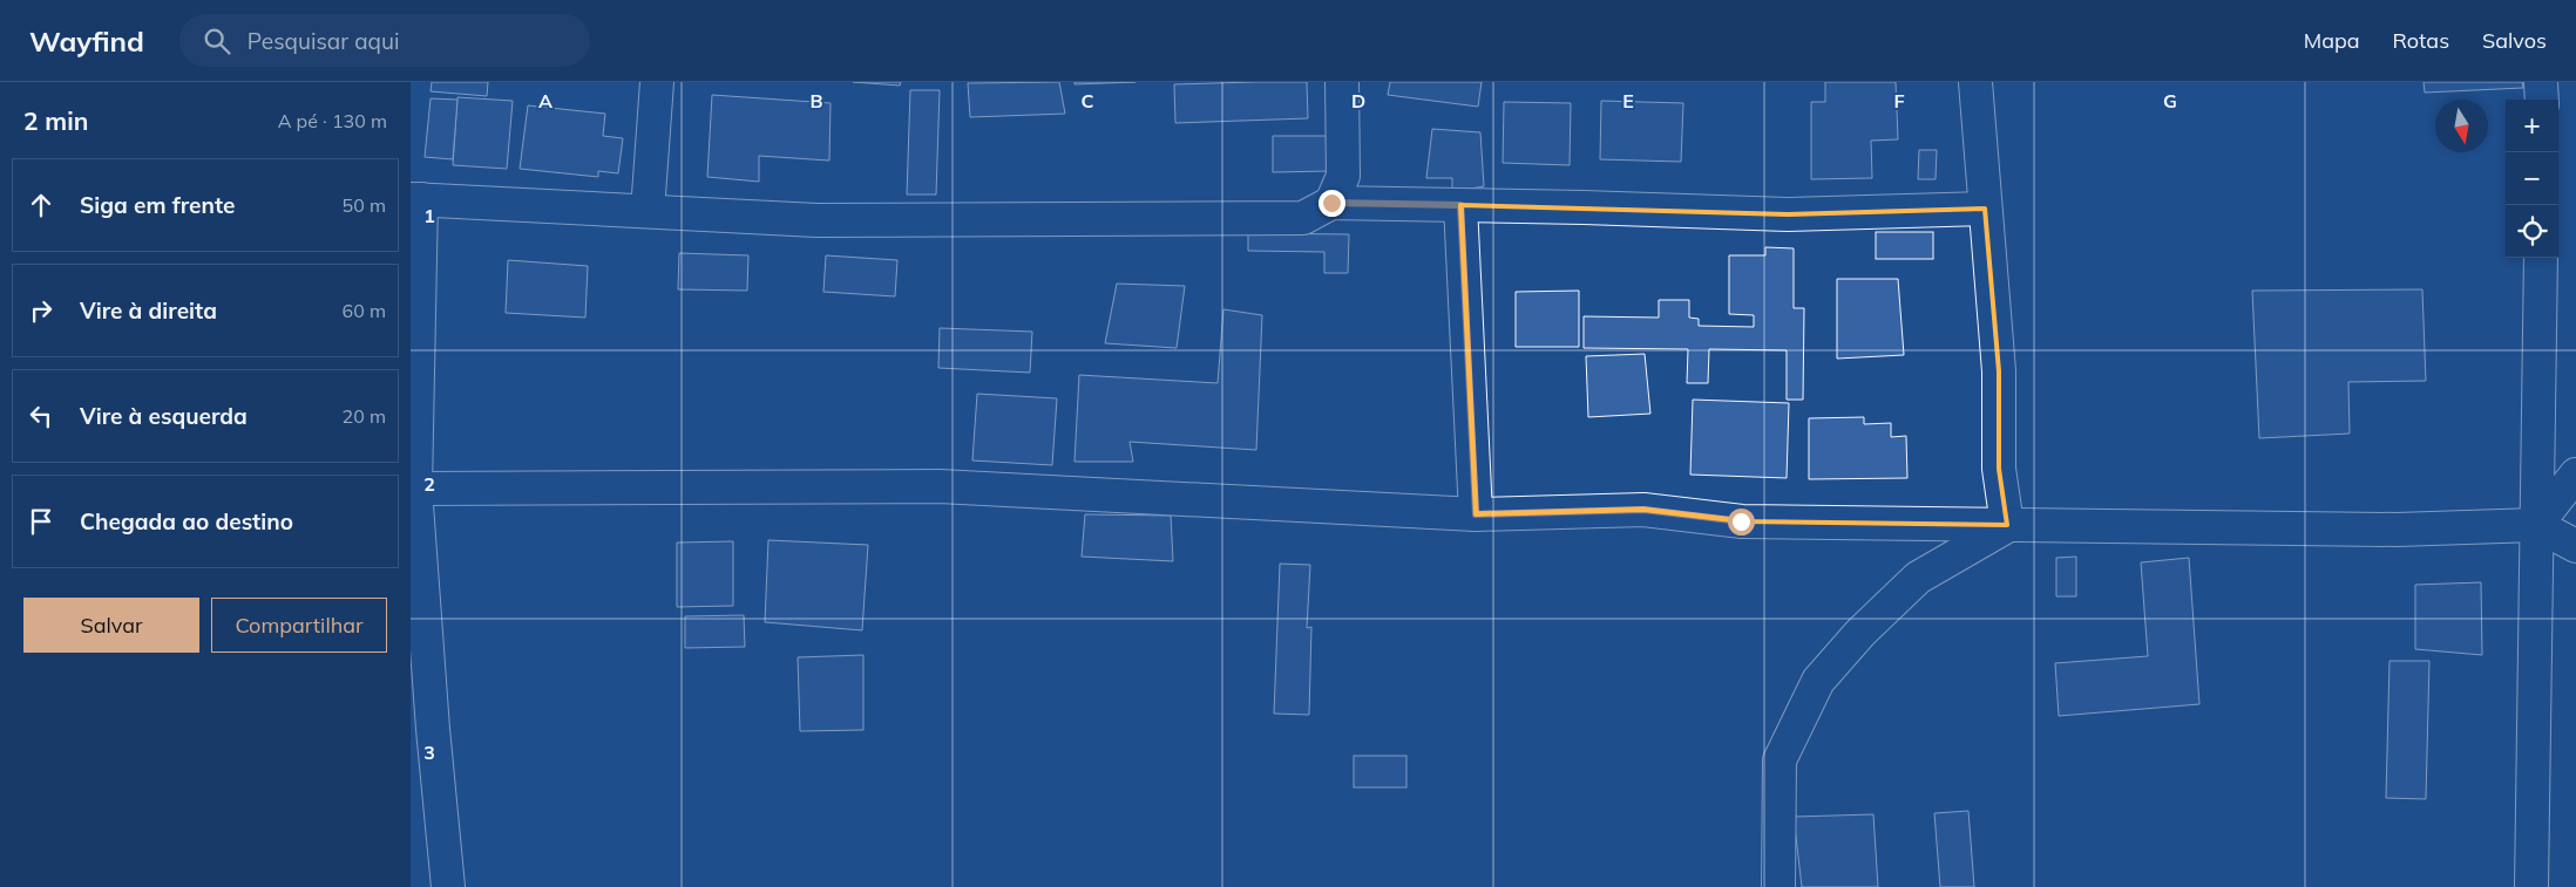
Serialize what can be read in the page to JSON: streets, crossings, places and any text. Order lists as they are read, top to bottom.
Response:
{
  "north": "bottom",
  "page": {
    "header": "Wayfind",
    "search": "Pesquisar aqui",
    "nav": ["Mapa", "Rotas", "Salvos"],
    "heading": ["2 min", "A pé · 130 m"],
    "map_buttons": ["+", "−"],
    "list": [
      ["Siga em frente", "50 m"],
      ["Vire à direita", "60 m"],
      ["Vire à esquerda", "20 m"],
      "Chegada ao destino"
    ],
    "buttons": ["Salvar", "Compartilhar"]
  },
  "grid": {
    "columns": [
      "A",
      "B",
      "C",
      "D",
      "E",
      "F",
      "G"
    ],
    "rows": ["1", "2", "3"]
  }
}
